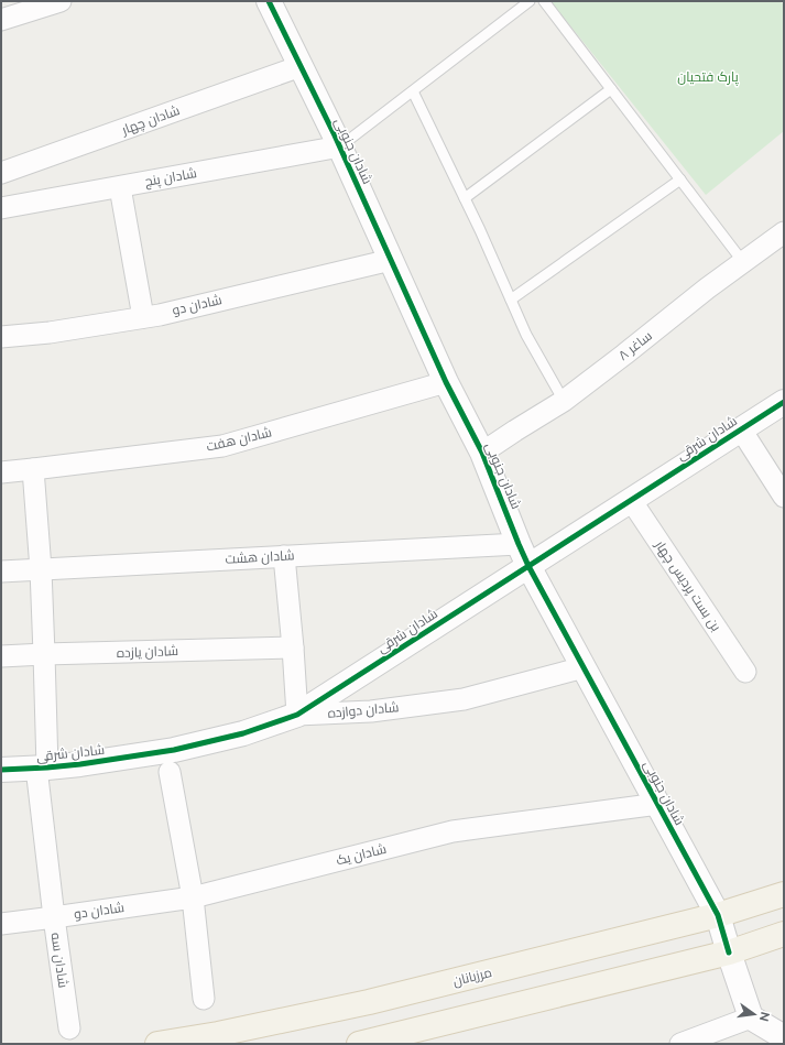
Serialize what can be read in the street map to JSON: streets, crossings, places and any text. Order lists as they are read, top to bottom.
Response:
{
  "streets": {
    "main road": ["مرزبانان"],
    "street": [
      "شادان چهار",
      "شادان جنوبی",
      "شادان پنج",
      "شادان دو",
      "ساغر ٨",
      "شادان شرقی",
      "شادان هفت",
      "شادان هشت",
      "بن بست پردیس چهار",
      "شادان یازده",
      "شادان دوازده",
      "شادان یک",
      "شادان سه"
    ]
  },
  "crossings": [
    ["شادان چهار", "شادان جنوبی"],
    ["شادان جنوبی", "شادان پنج"],
    ["شادان جنوبی", "شادان دو"],
    ["شادان جنوبی", "ساغر ٨"],
    ["شادان جنوبی", "شادان شرقی"],
    ["شادان جنوبی", "شادان هفت"],
    ["شادان جنوبی", "شادان هشت"],
    ["شادان جنوبی", "شادان دوازده"],
    ["شادان جنوبی", "شادان یک"],
    ["شادان جنوبی", "مرزبانان"],
    ["شادان دو", "شادان یک"],
    ["شادان دو", "شادان سه"],
    ["شادان شرقی", "بن بست پردیس چهار"],
    ["شادان شرقی", "شادان دوازده"]
  ],
  "parks": ["پارک فتحیان"],
  "north": "right"
}
